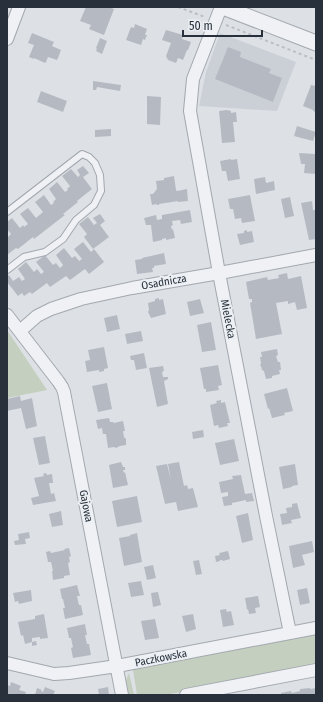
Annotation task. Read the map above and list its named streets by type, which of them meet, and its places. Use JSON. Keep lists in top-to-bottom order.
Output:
{
  "streets": {
    "street": [
      "Osadnicza",
      "Mielecka",
      "Gajowa",
      "Paczkowska"
    ]
  },
  "crossings": [
    ["Osadnicza", "Mielecka"],
    ["Osadnicza", "Gajowa"],
    ["Mielecka", "Paczkowska"],
    ["Gajowa", "Paczkowska"]
  ],
  "scale_bar": "50 m"
}
